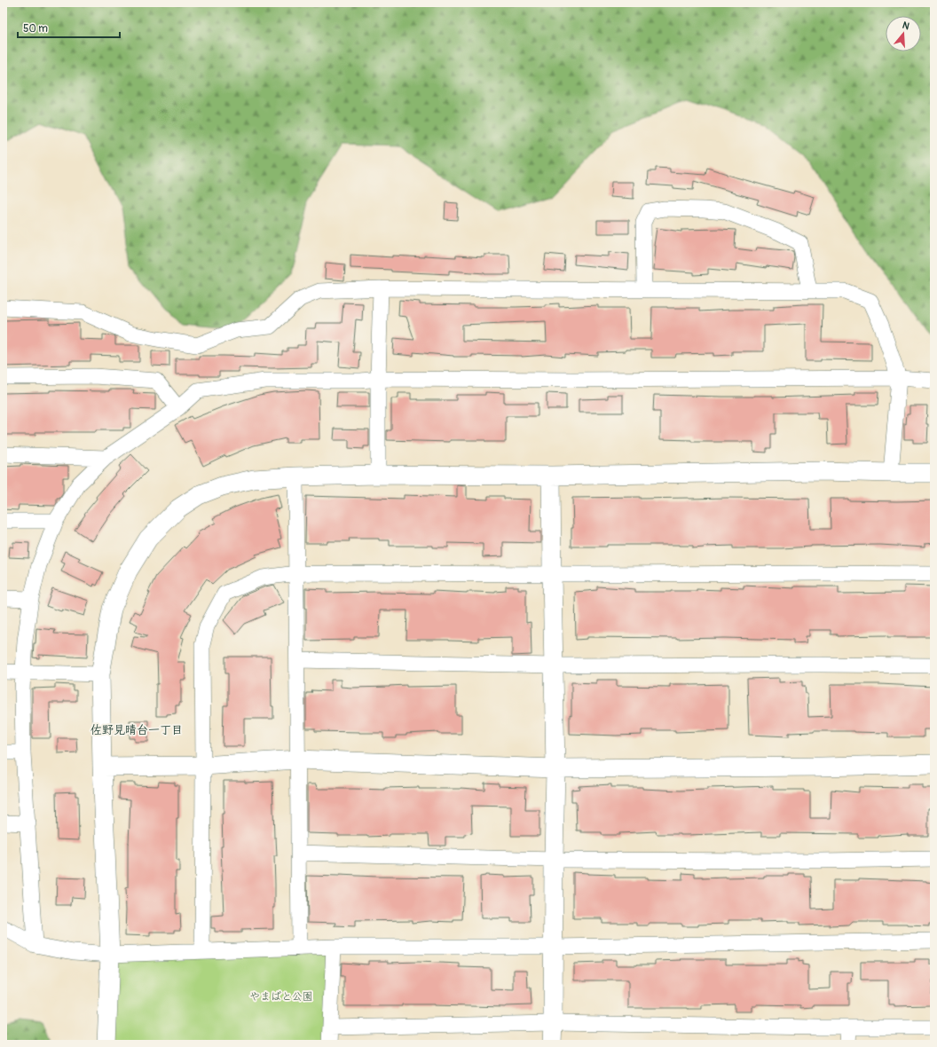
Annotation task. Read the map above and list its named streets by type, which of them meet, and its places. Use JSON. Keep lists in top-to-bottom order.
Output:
{
  "districts": ["佐野見晴台一丁目"],
  "parks": ["やまばと公園"],
  "scale_bar": "50 m",
  "north": "top"
}
